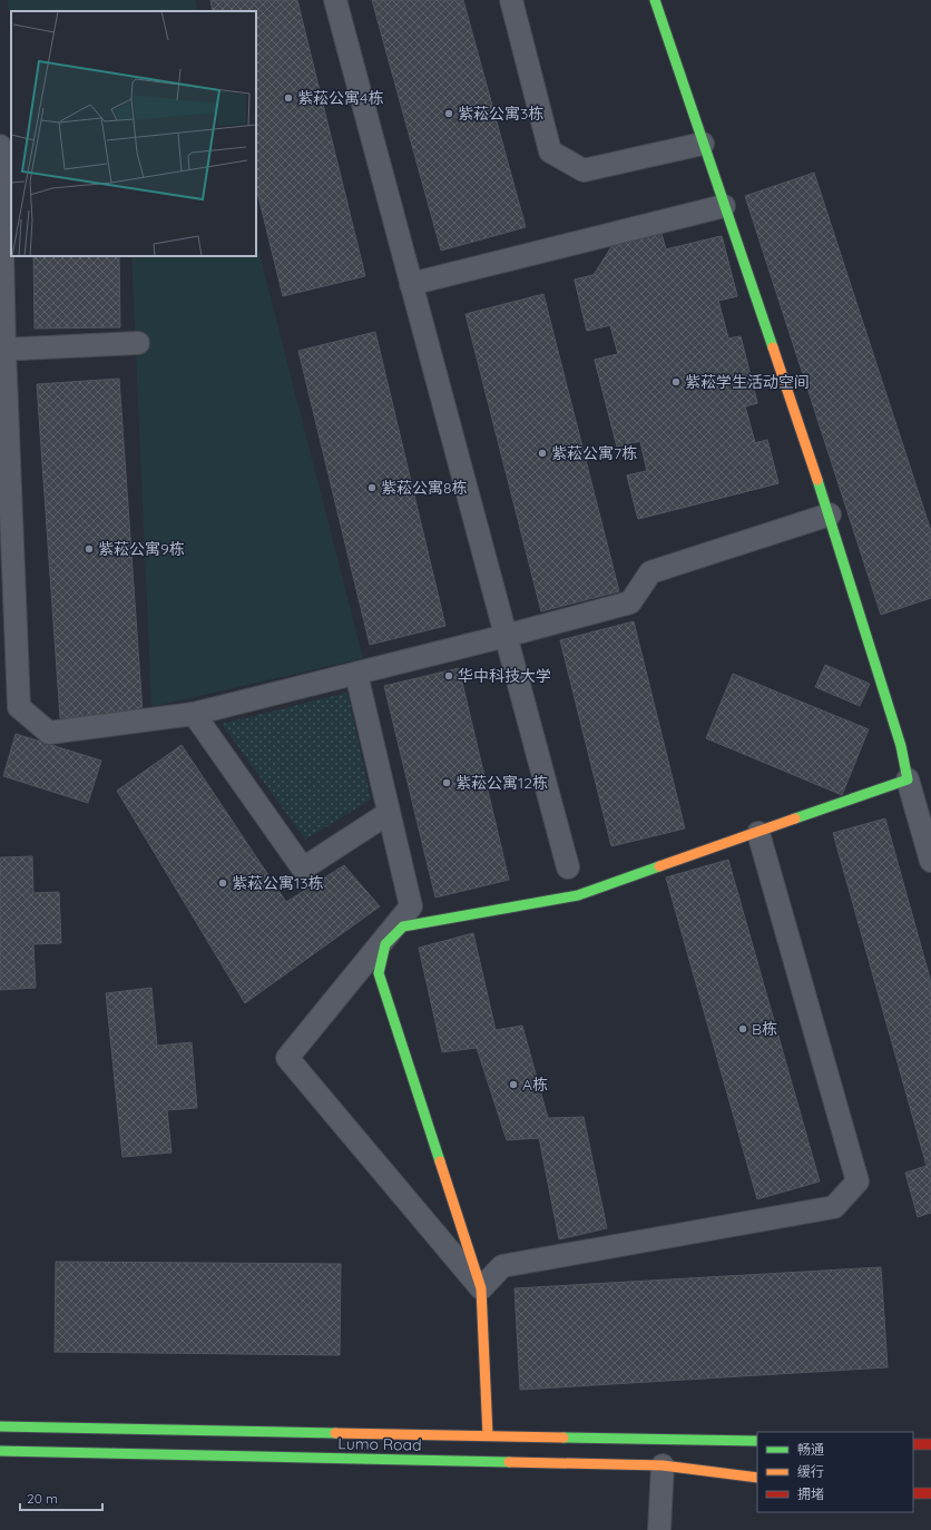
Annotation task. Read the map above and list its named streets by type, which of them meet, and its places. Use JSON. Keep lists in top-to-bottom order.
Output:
{
  "streets": {
    "street": ["Lumo Road"]
  },
  "places": [
    "紫菘公寓4栋",
    "紫菘公寓3栋",
    "紫菘学生活动空间",
    "紫菘公寓7栋",
    "紫菘公寓8栋",
    "紫菘公寓9栋",
    "华中科技大学",
    "紫菘公寓12栋",
    "紫菘公寓13栋",
    "B栋",
    "A栋"
  ],
  "legend": ["畅通", "缓行", "拥堵"],
  "scale_bar": "20 m"
}
